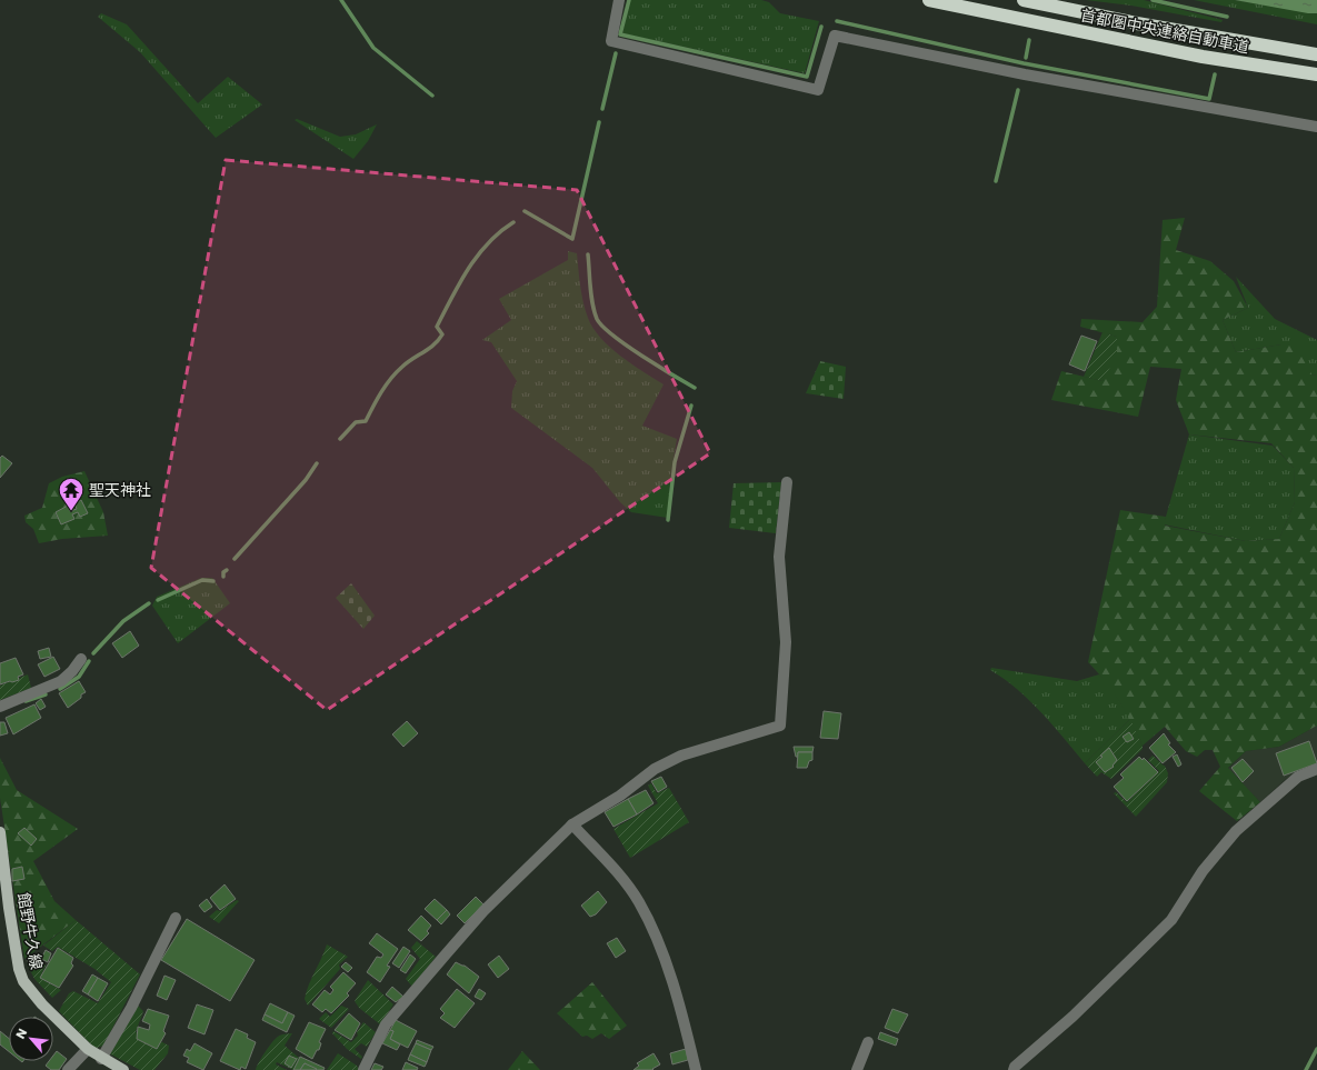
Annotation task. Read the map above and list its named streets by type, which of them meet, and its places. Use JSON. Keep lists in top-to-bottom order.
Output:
{
  "streets": {
    "highway": ["首都圏中央連絡自動車道"],
    "main road": ["館野牛久線"]
  },
  "places": {
    "temple": ["聖天神社"]
  },
  "north": "top left"
}
